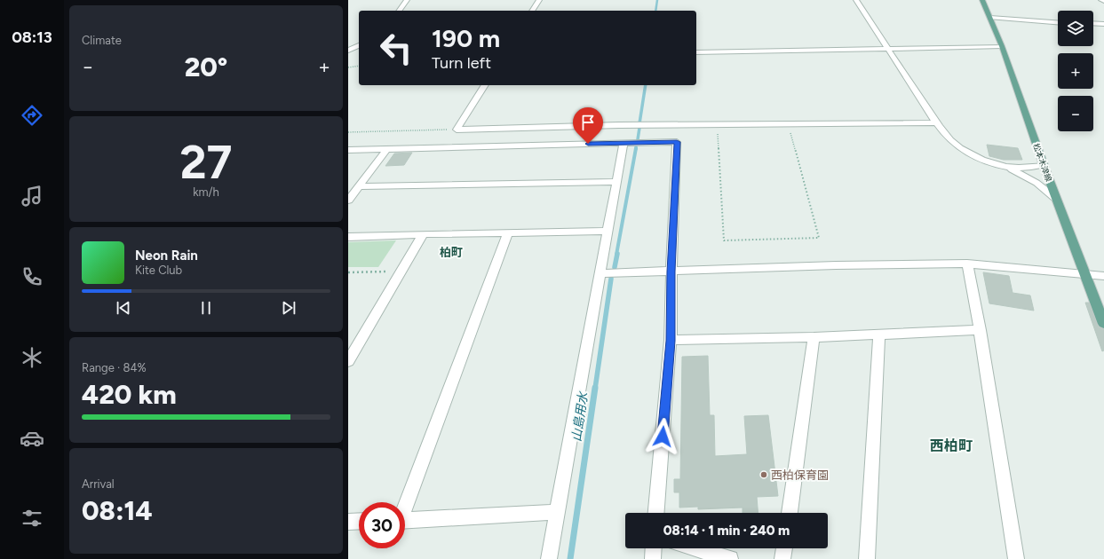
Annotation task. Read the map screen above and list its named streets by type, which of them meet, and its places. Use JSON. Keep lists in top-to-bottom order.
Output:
{
  "streets": {
    "main road": ["松本木津線"]
  },
  "districts": ["柏町", "西柏町"],
  "water": ["山島用水"],
  "places": ["西柏保育園"],
  "page": {
    "tabs": "08:13",
    "tile": [
      "Climate",
      ["27", "km/h"],
      ["Range · 84%", "420 km"],
      ["Arrival", "08:14"]
    ],
    "map_buttons": ["+", "−"],
    "turn": ["190 m", "Turn left"],
    "heat": ["−", "20°", "+"],
    "song": ["Neon Rain", "Kite Club"],
    "limit": "30",
    "trip": "08:14 · 1 min · 240 m"
  }
}
